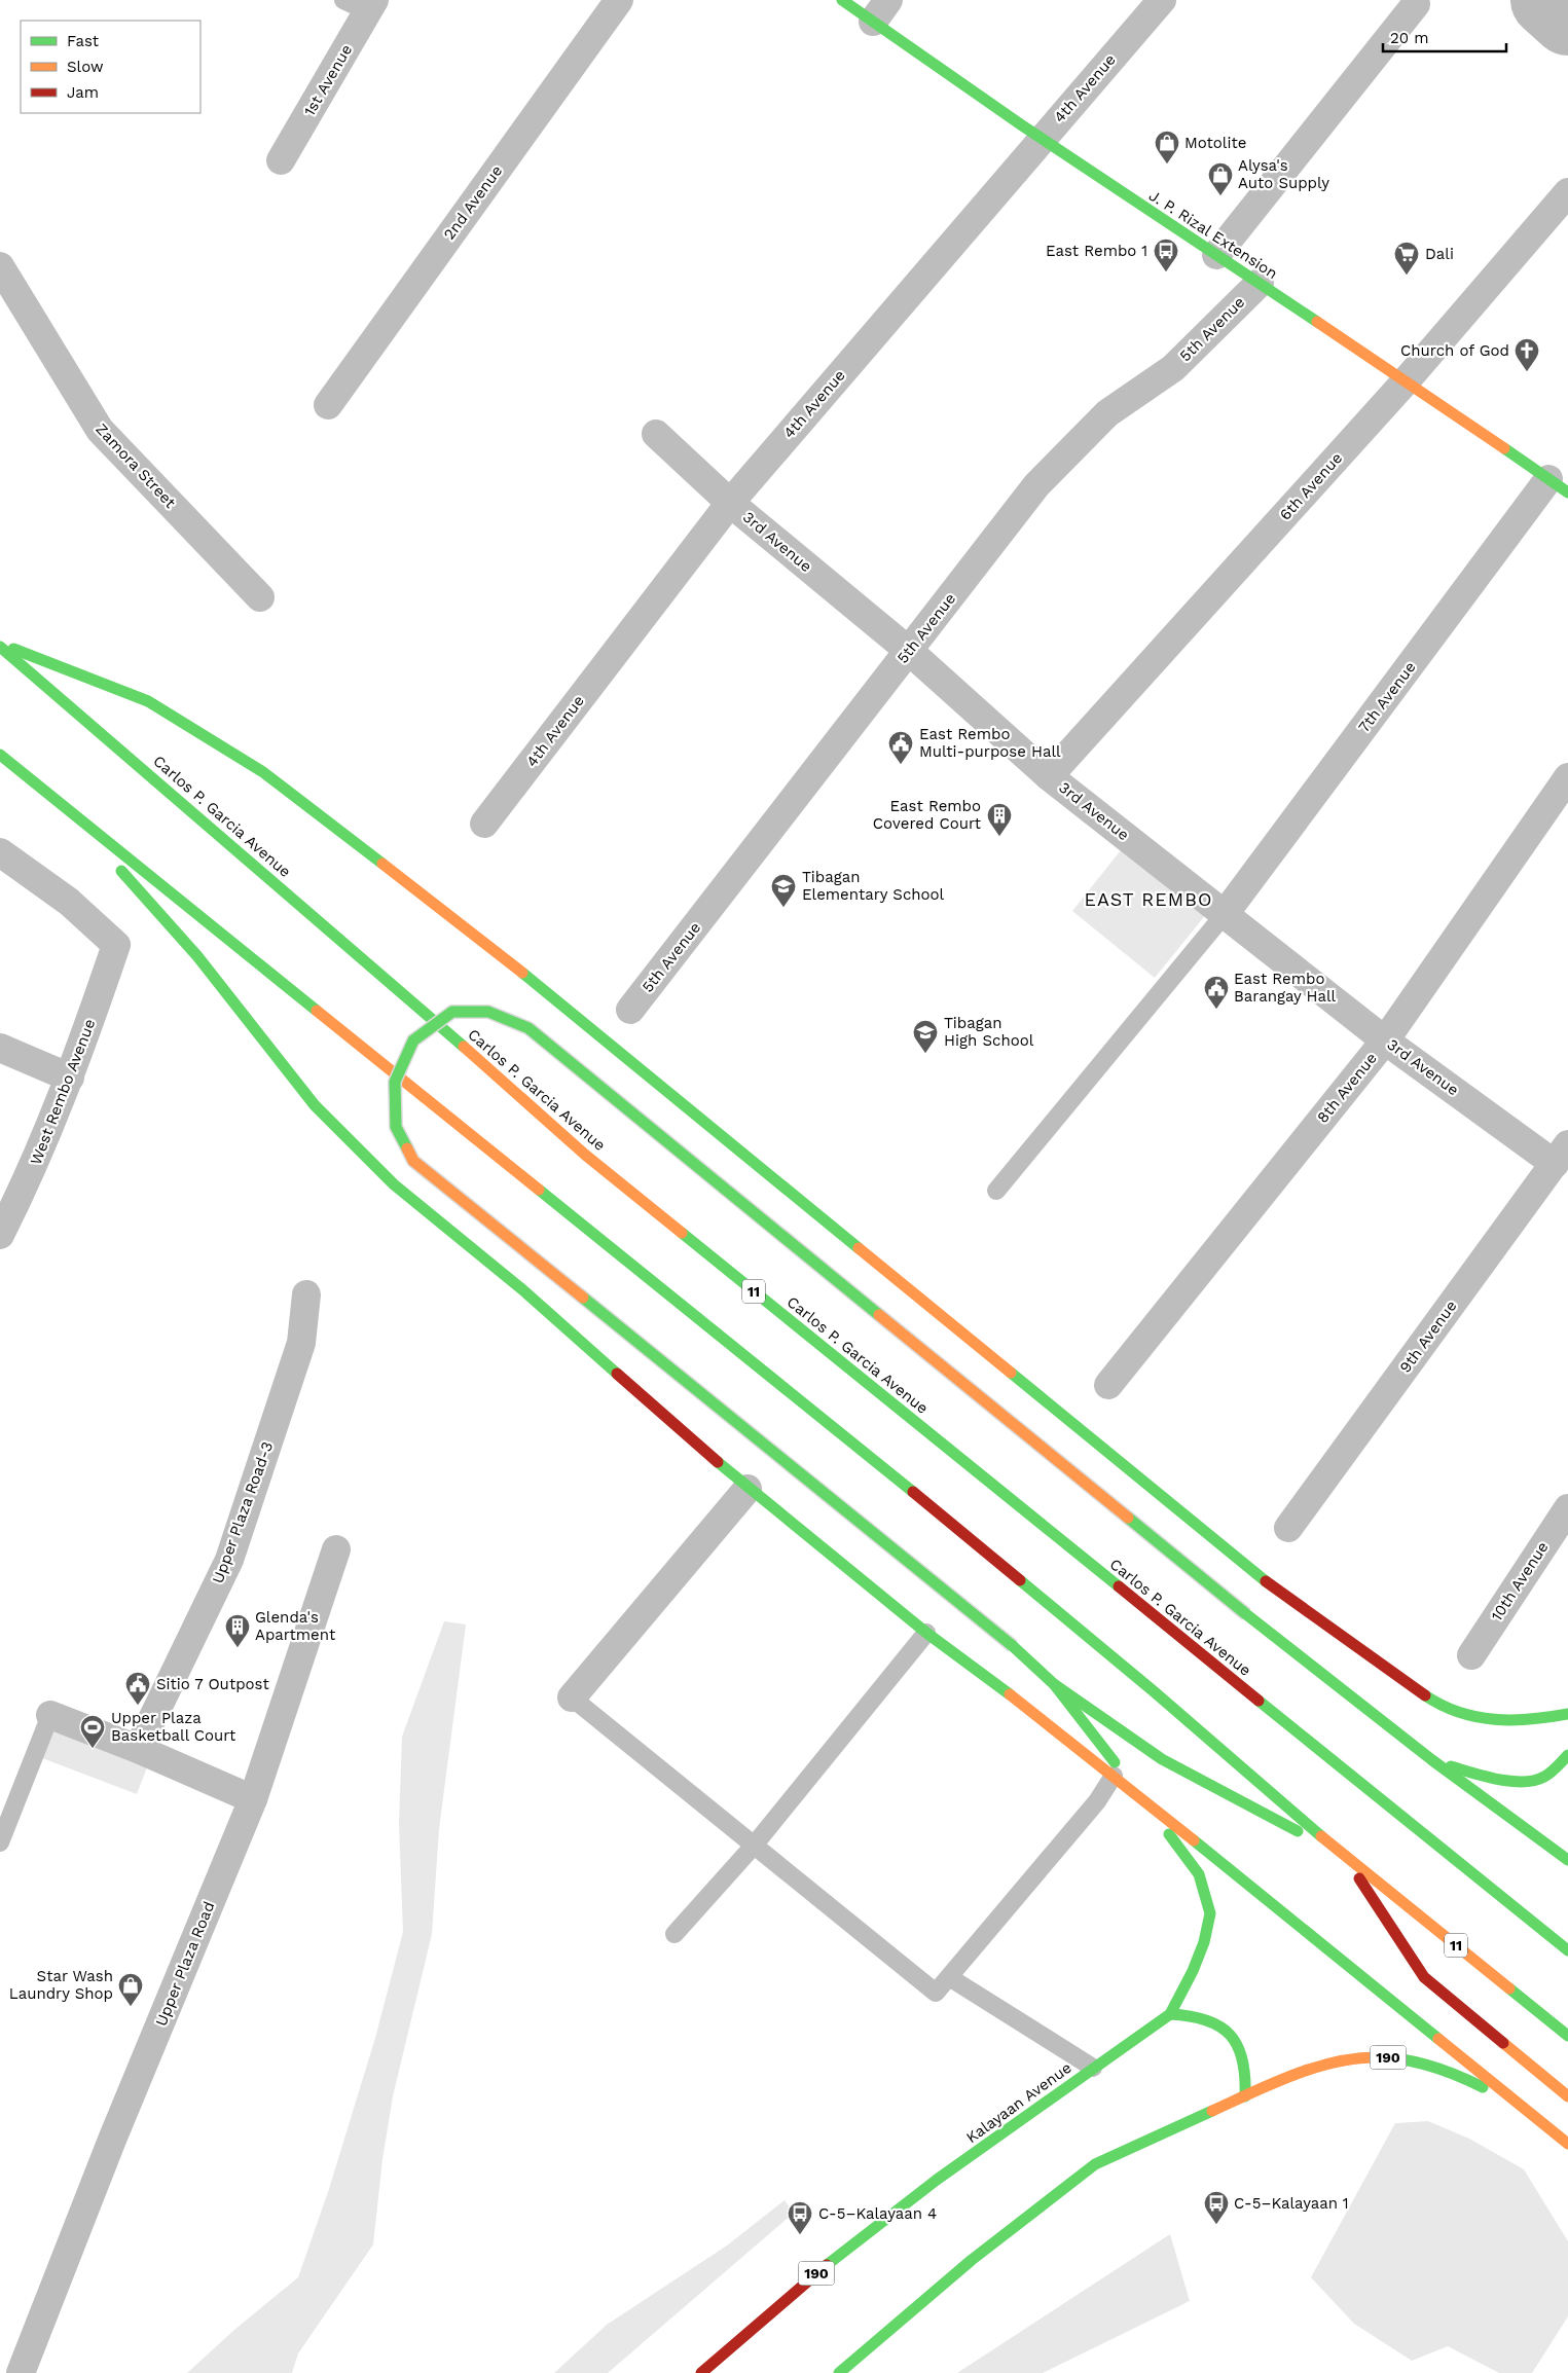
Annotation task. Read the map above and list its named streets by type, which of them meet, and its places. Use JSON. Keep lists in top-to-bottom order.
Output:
{
  "streets": {
    "main road": [
      "J. P. Rizal Extension",
      "Carlos P. Garcia Avenue",
      "11",
      "190",
      "Kalayaan Avenue"
    ],
    "street": [
      "1st Avenue",
      "4th Avenue",
      "2nd Avenue",
      "5th Avenue",
      "Zamora Street",
      "6th Avenue",
      "3rd Avenue",
      "7th Avenue",
      "8th Avenue",
      "West Rembo Avenue",
      "9th Avenue",
      "Upper Plaza Road-3",
      "10th Avenue",
      "Upper Plaza Road"
    ]
  },
  "crossings": [
    ["4th Avenue", "J. P. Rizal Extension"],
    ["4th Avenue", "3rd Avenue"],
    ["J. P. Rizal Extension", "5th Avenue"],
    ["J. P. Rizal Extension", "6th Avenue"],
    ["J. P. Rizal Extension", "7th Avenue"],
    ["5th Avenue", "3rd Avenue"],
    ["6th Avenue", "3rd Avenue"],
    ["3rd Avenue", "7th Avenue"],
    ["3rd Avenue", "8th Avenue"],
    ["3rd Avenue", "9th Avenue"]
  ],
  "districts": ["EAST REMBO"],
  "places": {
    "shop": ["Motolite", "Alysa's Auto Supply", "Star Wash Laundry Shop"],
    "bus stop": ["East Rembo 1", "C-5–Kalayaan 1", "C-5–Kalayaan 4"],
    "supermarket": ["Dali"],
    "church": ["Church of God"],
    "public building": ["East Rembo Multi-purpose Hall", "East Rembo Barangay Hall", "Sitio 7 Outpost"],
    "building": ["East Rembo Covered Court", "Glenda's Apartment"],
    "school or university": ["Tibagan Elementary School", "Tibagan High School"],
    "sports": ["Upper Plaza Basketball Court"]
  },
  "legend": ["Fast", "Slow", "Jam"],
  "scale_bar": "20 m"
}
